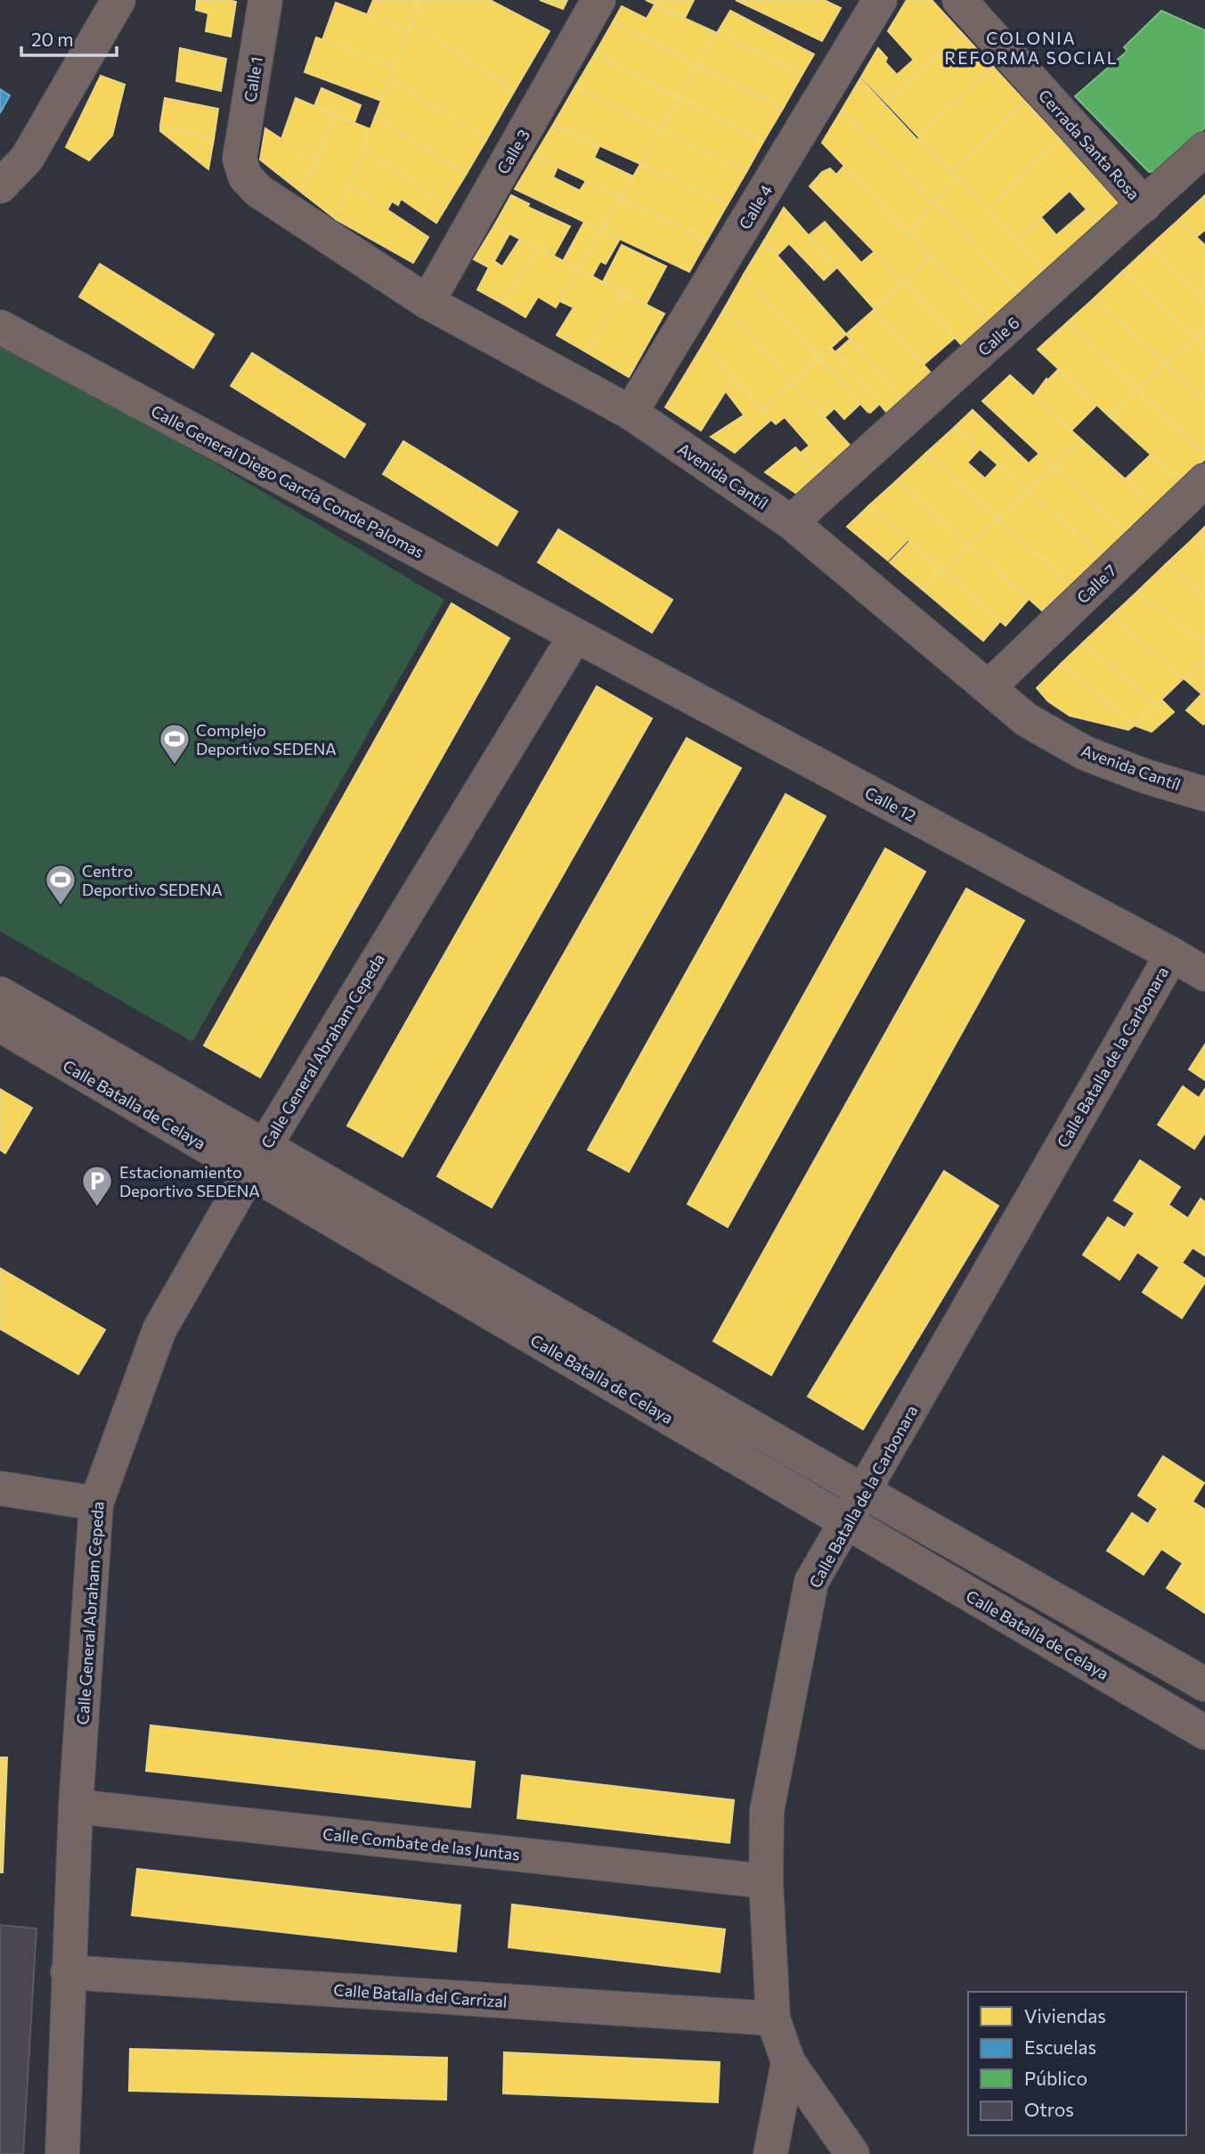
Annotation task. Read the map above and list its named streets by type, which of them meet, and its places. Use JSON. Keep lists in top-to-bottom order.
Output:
{
  "streets": {
    "street": [
      "Calle 1",
      "Cerrada Santa Rosa",
      "Calle 3",
      "Calle 4",
      "Calle 6",
      "Avenida Cantíl",
      "Calle General Diego García Conde Palomas",
      "Calle 7",
      "Calle 12",
      "Calle General Abraham Cepeda",
      "Calle Batalla de la Carbonara",
      "Calle Batalla de Celaya",
      "Calle Combate de las Juntas",
      "Calle Batalla del Carrizal"
    ]
  },
  "crossings": [
    ["Calle 1", "Avenida Cantíl"],
    ["Cerrada Santa Rosa", "Calle 6"],
    ["Calle 3", "Avenida Cantíl"],
    ["Calle 4", "Avenida Cantíl"],
    ["Calle 6", "Avenida Cantíl"],
    ["Avenida Cantíl", "Calle 7"],
    ["Calle General Diego García Conde Palomas", "Calle 12"],
    ["Calle General Diego García Conde Palomas", "Calle General Abraham Cepeda"],
    ["Calle 12", "Calle General Abraham Cepeda"],
    ["Calle 12", "Calle Batalla de la Carbonara"],
    ["Calle General Abraham Cepeda", "Calle Batalla de Celaya"],
    ["Calle General Abraham Cepeda", "Calle Combate de las Juntas"],
    ["Calle General Abraham Cepeda", "Calle Batalla del Carrizal"],
    ["Calle Batalla de la Carbonara", "Calle Batalla de Celaya"],
    ["Calle Batalla de la Carbonara", "Calle Combate de las Juntas"],
    ["Calle Batalla de la Carbonara", "Calle Batalla del Carrizal"]
  ],
  "districts": ["COLONIA REFORMA SOCIAL"],
  "places": {
    "sports": ["Complejo Deportivo SEDENA", "Centro Deportivo SEDENA"],
    "parking": ["Estacionamiento Deportivo SEDENA"]
  },
  "legend": [
    "Viviendas",
    "Escuelas",
    "Público",
    "Otros"
  ],
  "scale_bar": "20 m"
}
